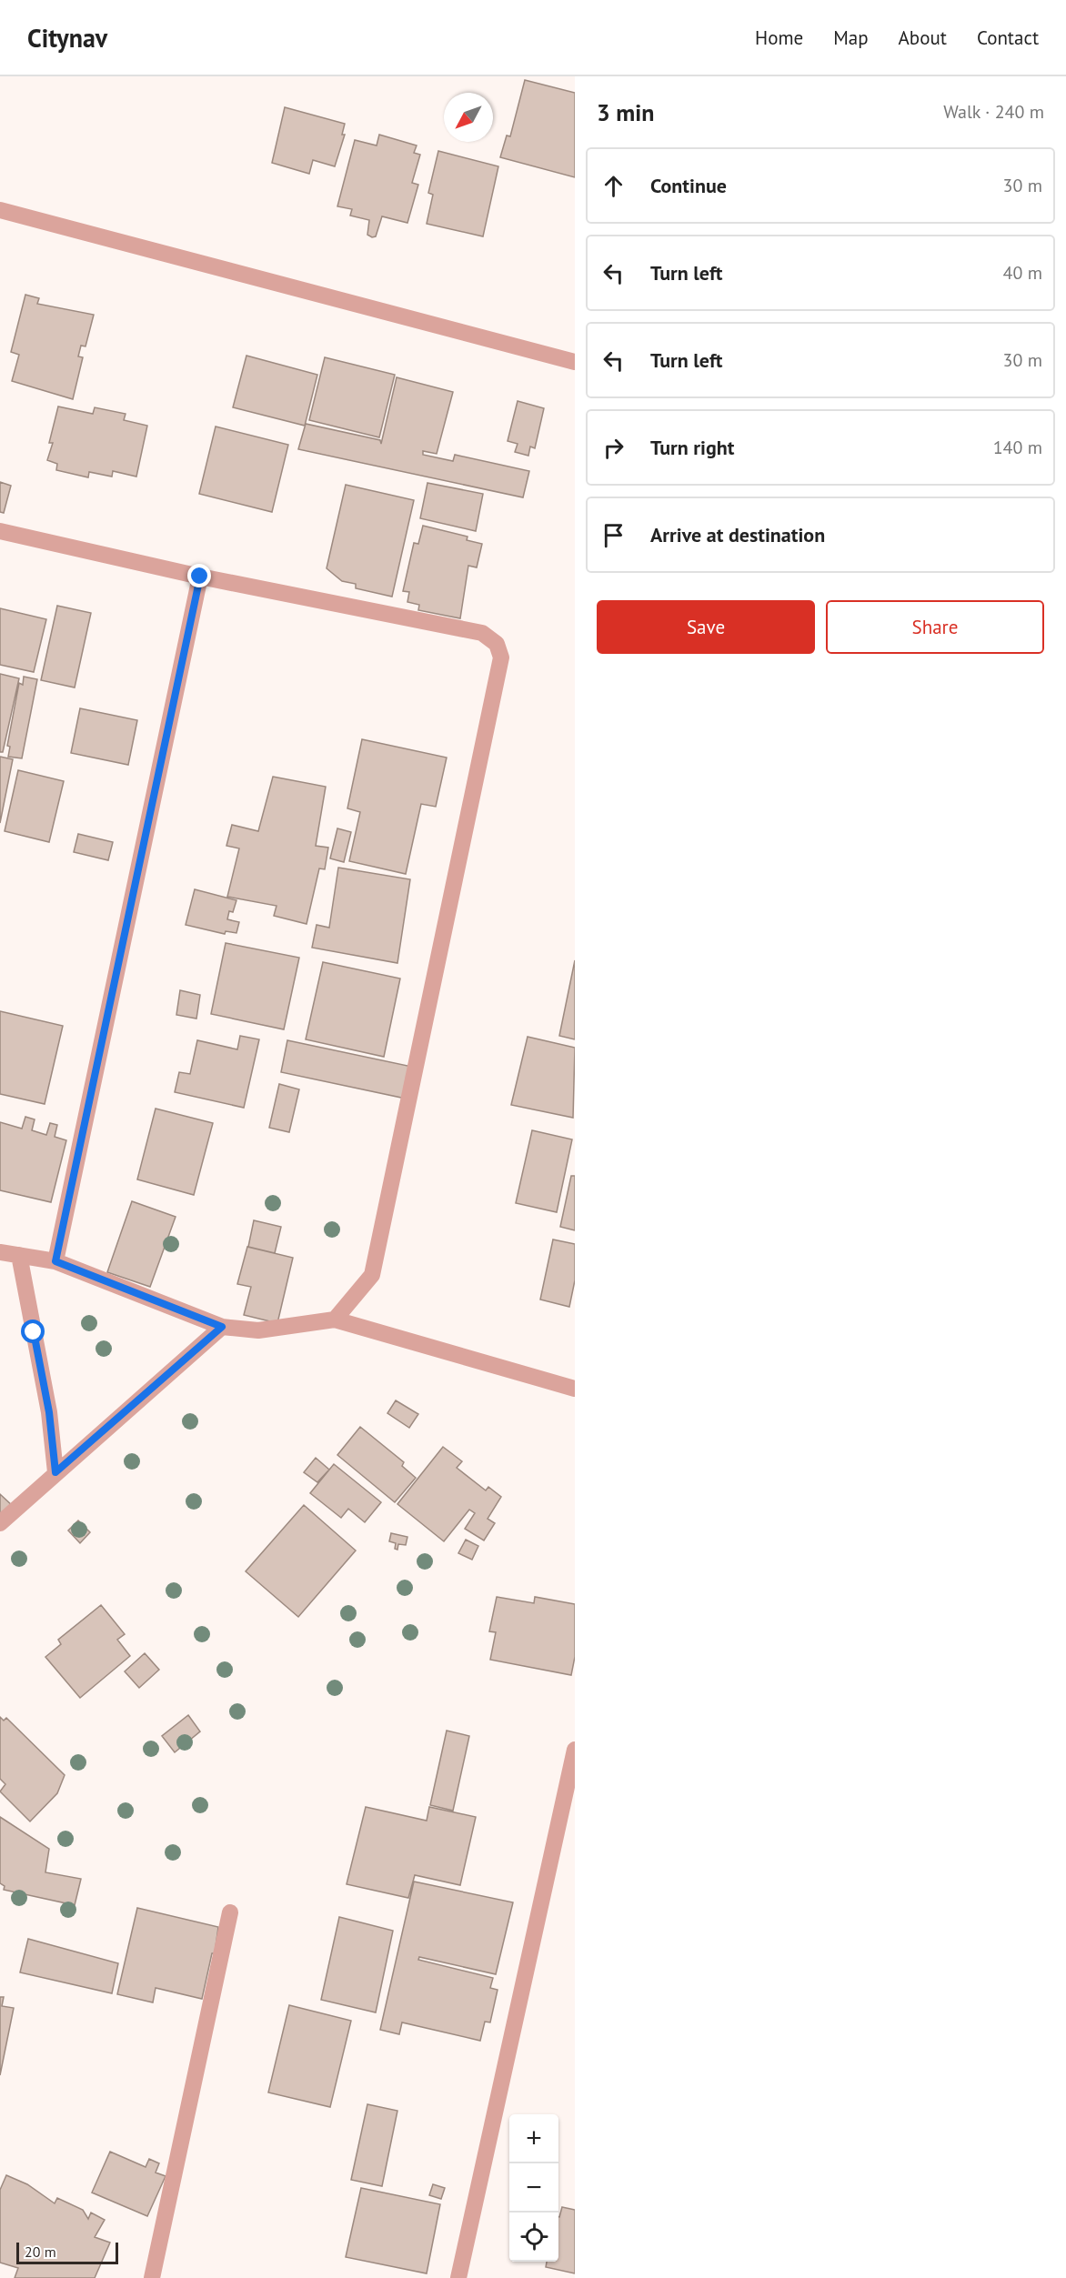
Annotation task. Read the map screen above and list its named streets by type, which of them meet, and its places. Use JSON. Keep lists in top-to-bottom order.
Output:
{
  "scale_bar": "20 m",
  "north": "bottom left",
  "page": {
    "header": "Citynav",
    "nav": [
      "Home",
      "Map",
      "About",
      "Contact"
    ],
    "heading": ["3 min", "Walk · 240 m"],
    "list": [
      ["Continue", "30 m"],
      ["Turn left", "40 m"],
      ["Turn left", "30 m"],
      ["Turn right", "140 m"],
      "Arrive at destination"
    ],
    "buttons": ["Save", "Share"],
    "map_buttons": ["+", "−"],
    "scale": "20 m"
  }
}
